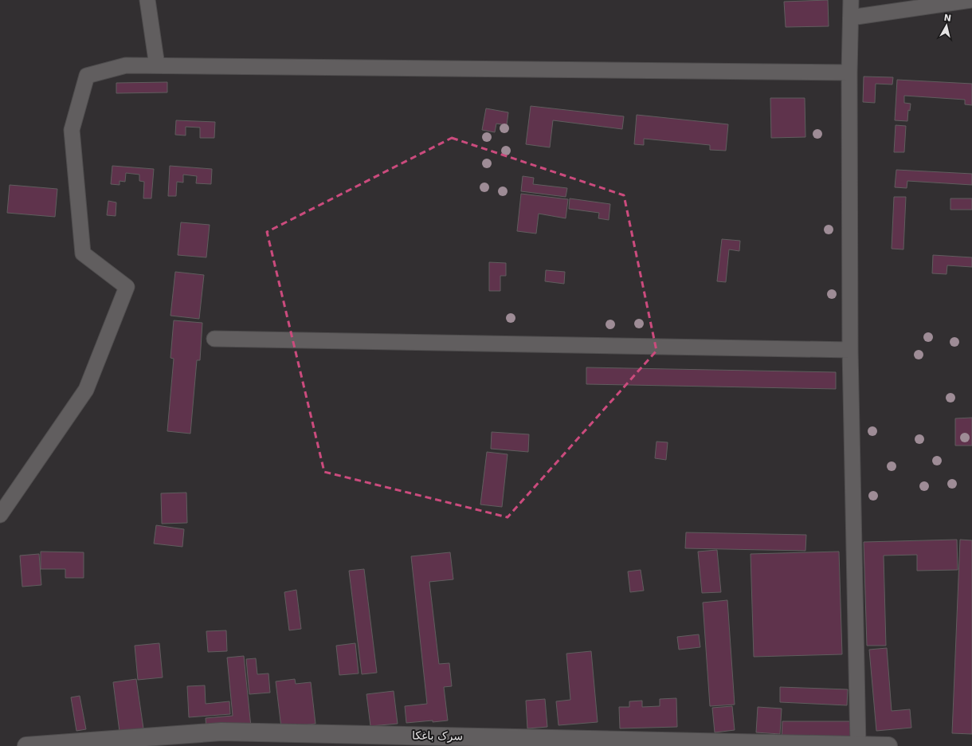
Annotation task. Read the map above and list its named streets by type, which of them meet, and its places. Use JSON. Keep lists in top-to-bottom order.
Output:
{
  "streets": {
    "street": ["سرک باغکا"]
  },
  "north": "top"
}
